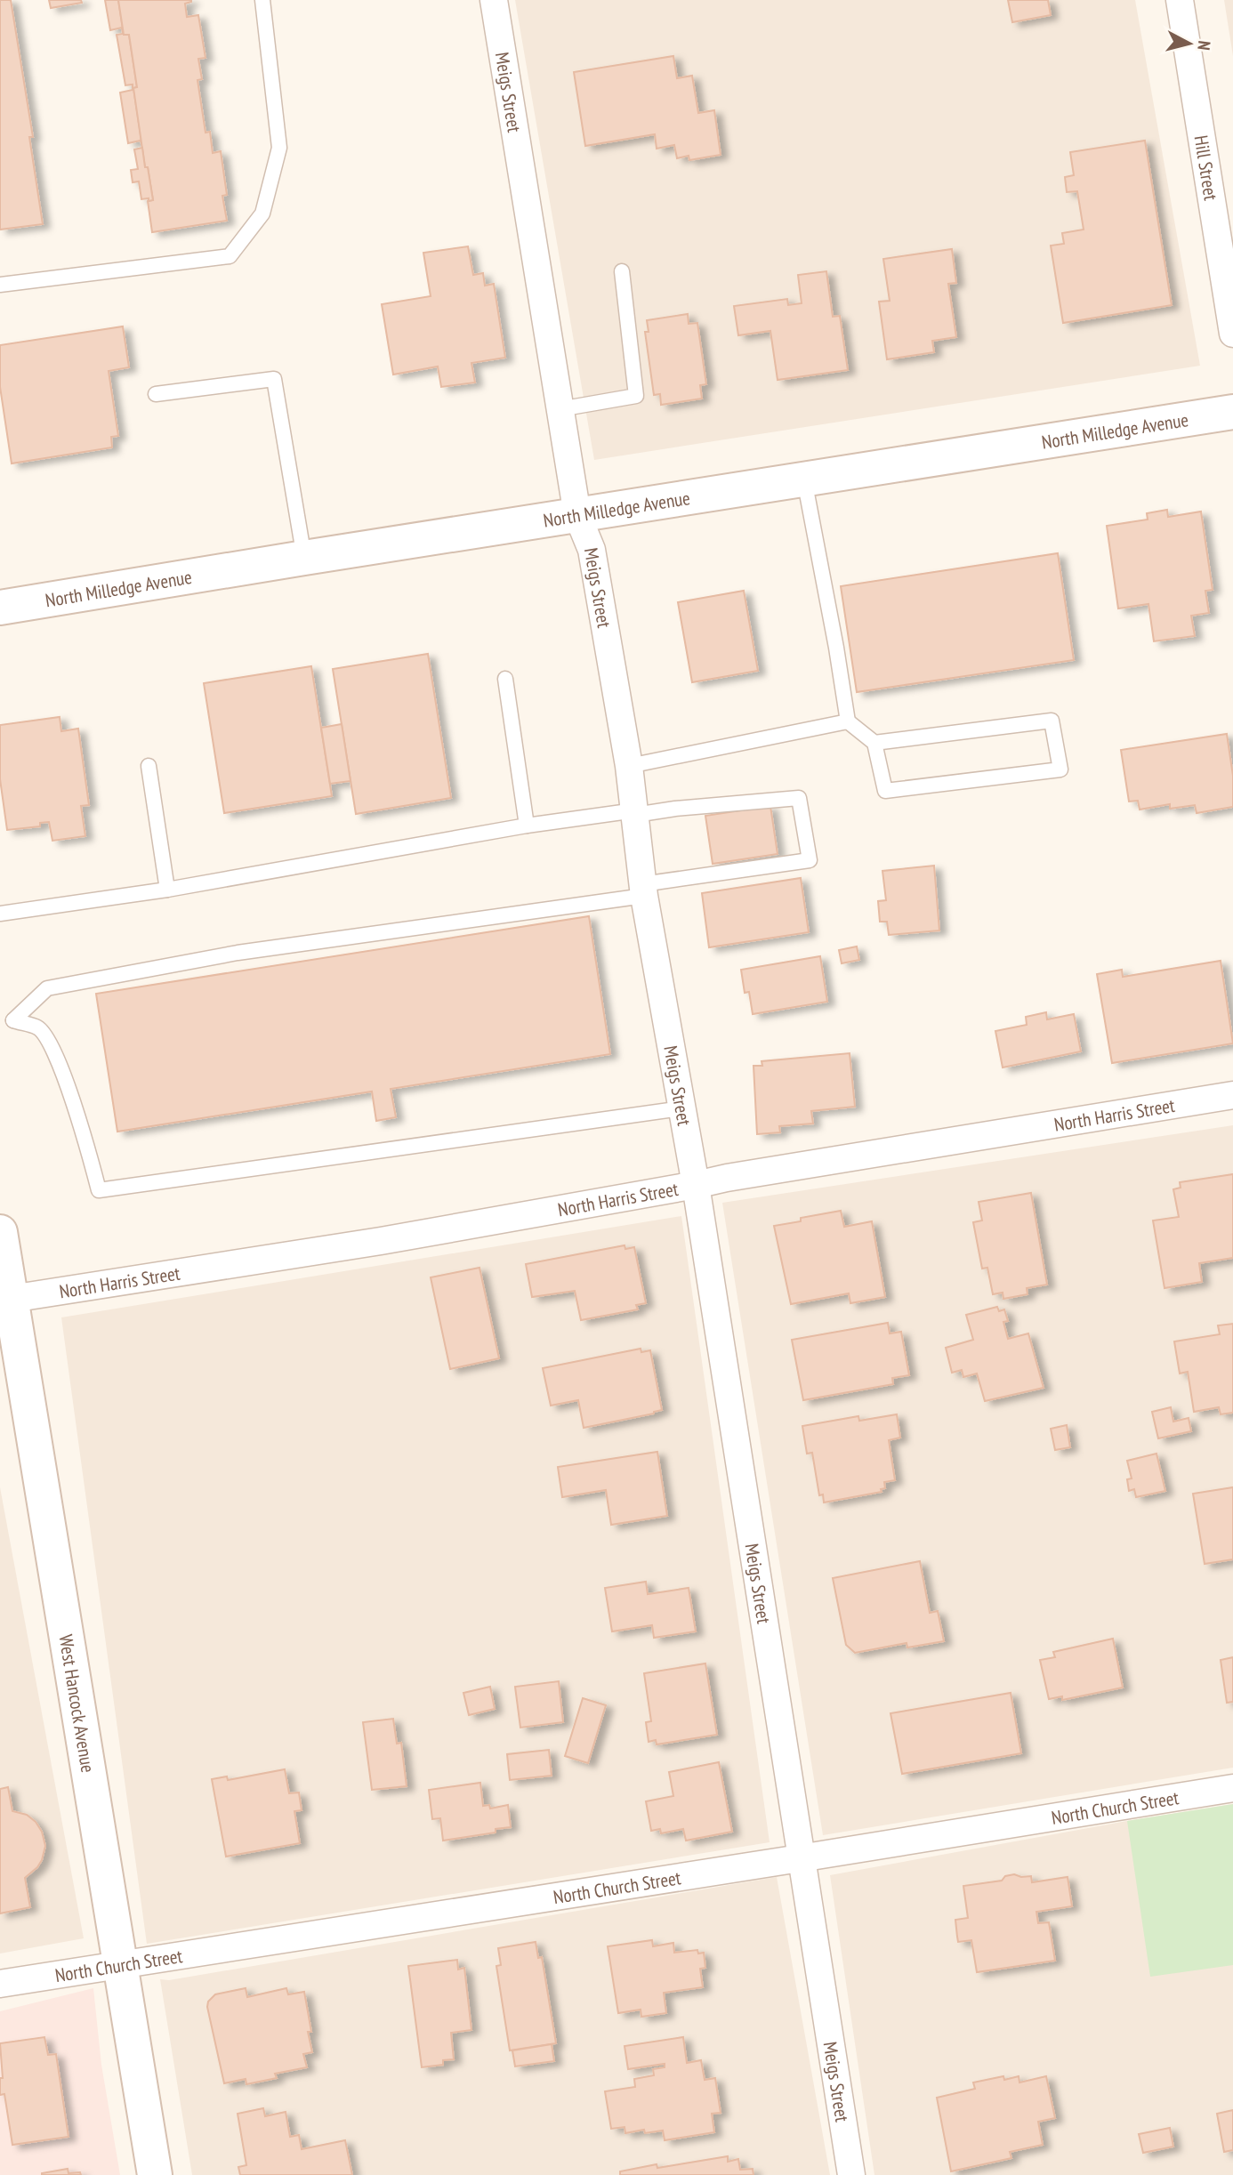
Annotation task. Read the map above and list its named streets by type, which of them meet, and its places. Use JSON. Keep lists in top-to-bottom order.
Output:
{
  "streets": {
    "main road": ["North Milledge Avenue", "West Hancock Avenue"],
    "street": [
      "Meigs Street",
      "Hill Street",
      "North Harris Street",
      "North Church Street"
    ]
  },
  "crossings": [
    ["Meigs Street", "North Milledge Avenue"],
    ["Meigs Street", "North Harris Street"],
    ["Meigs Street", "North Church Street"],
    ["North Harris Street", "West Hancock Avenue"],
    ["West Hancock Avenue", "North Church Street"]
  ],
  "north": "right"
}
